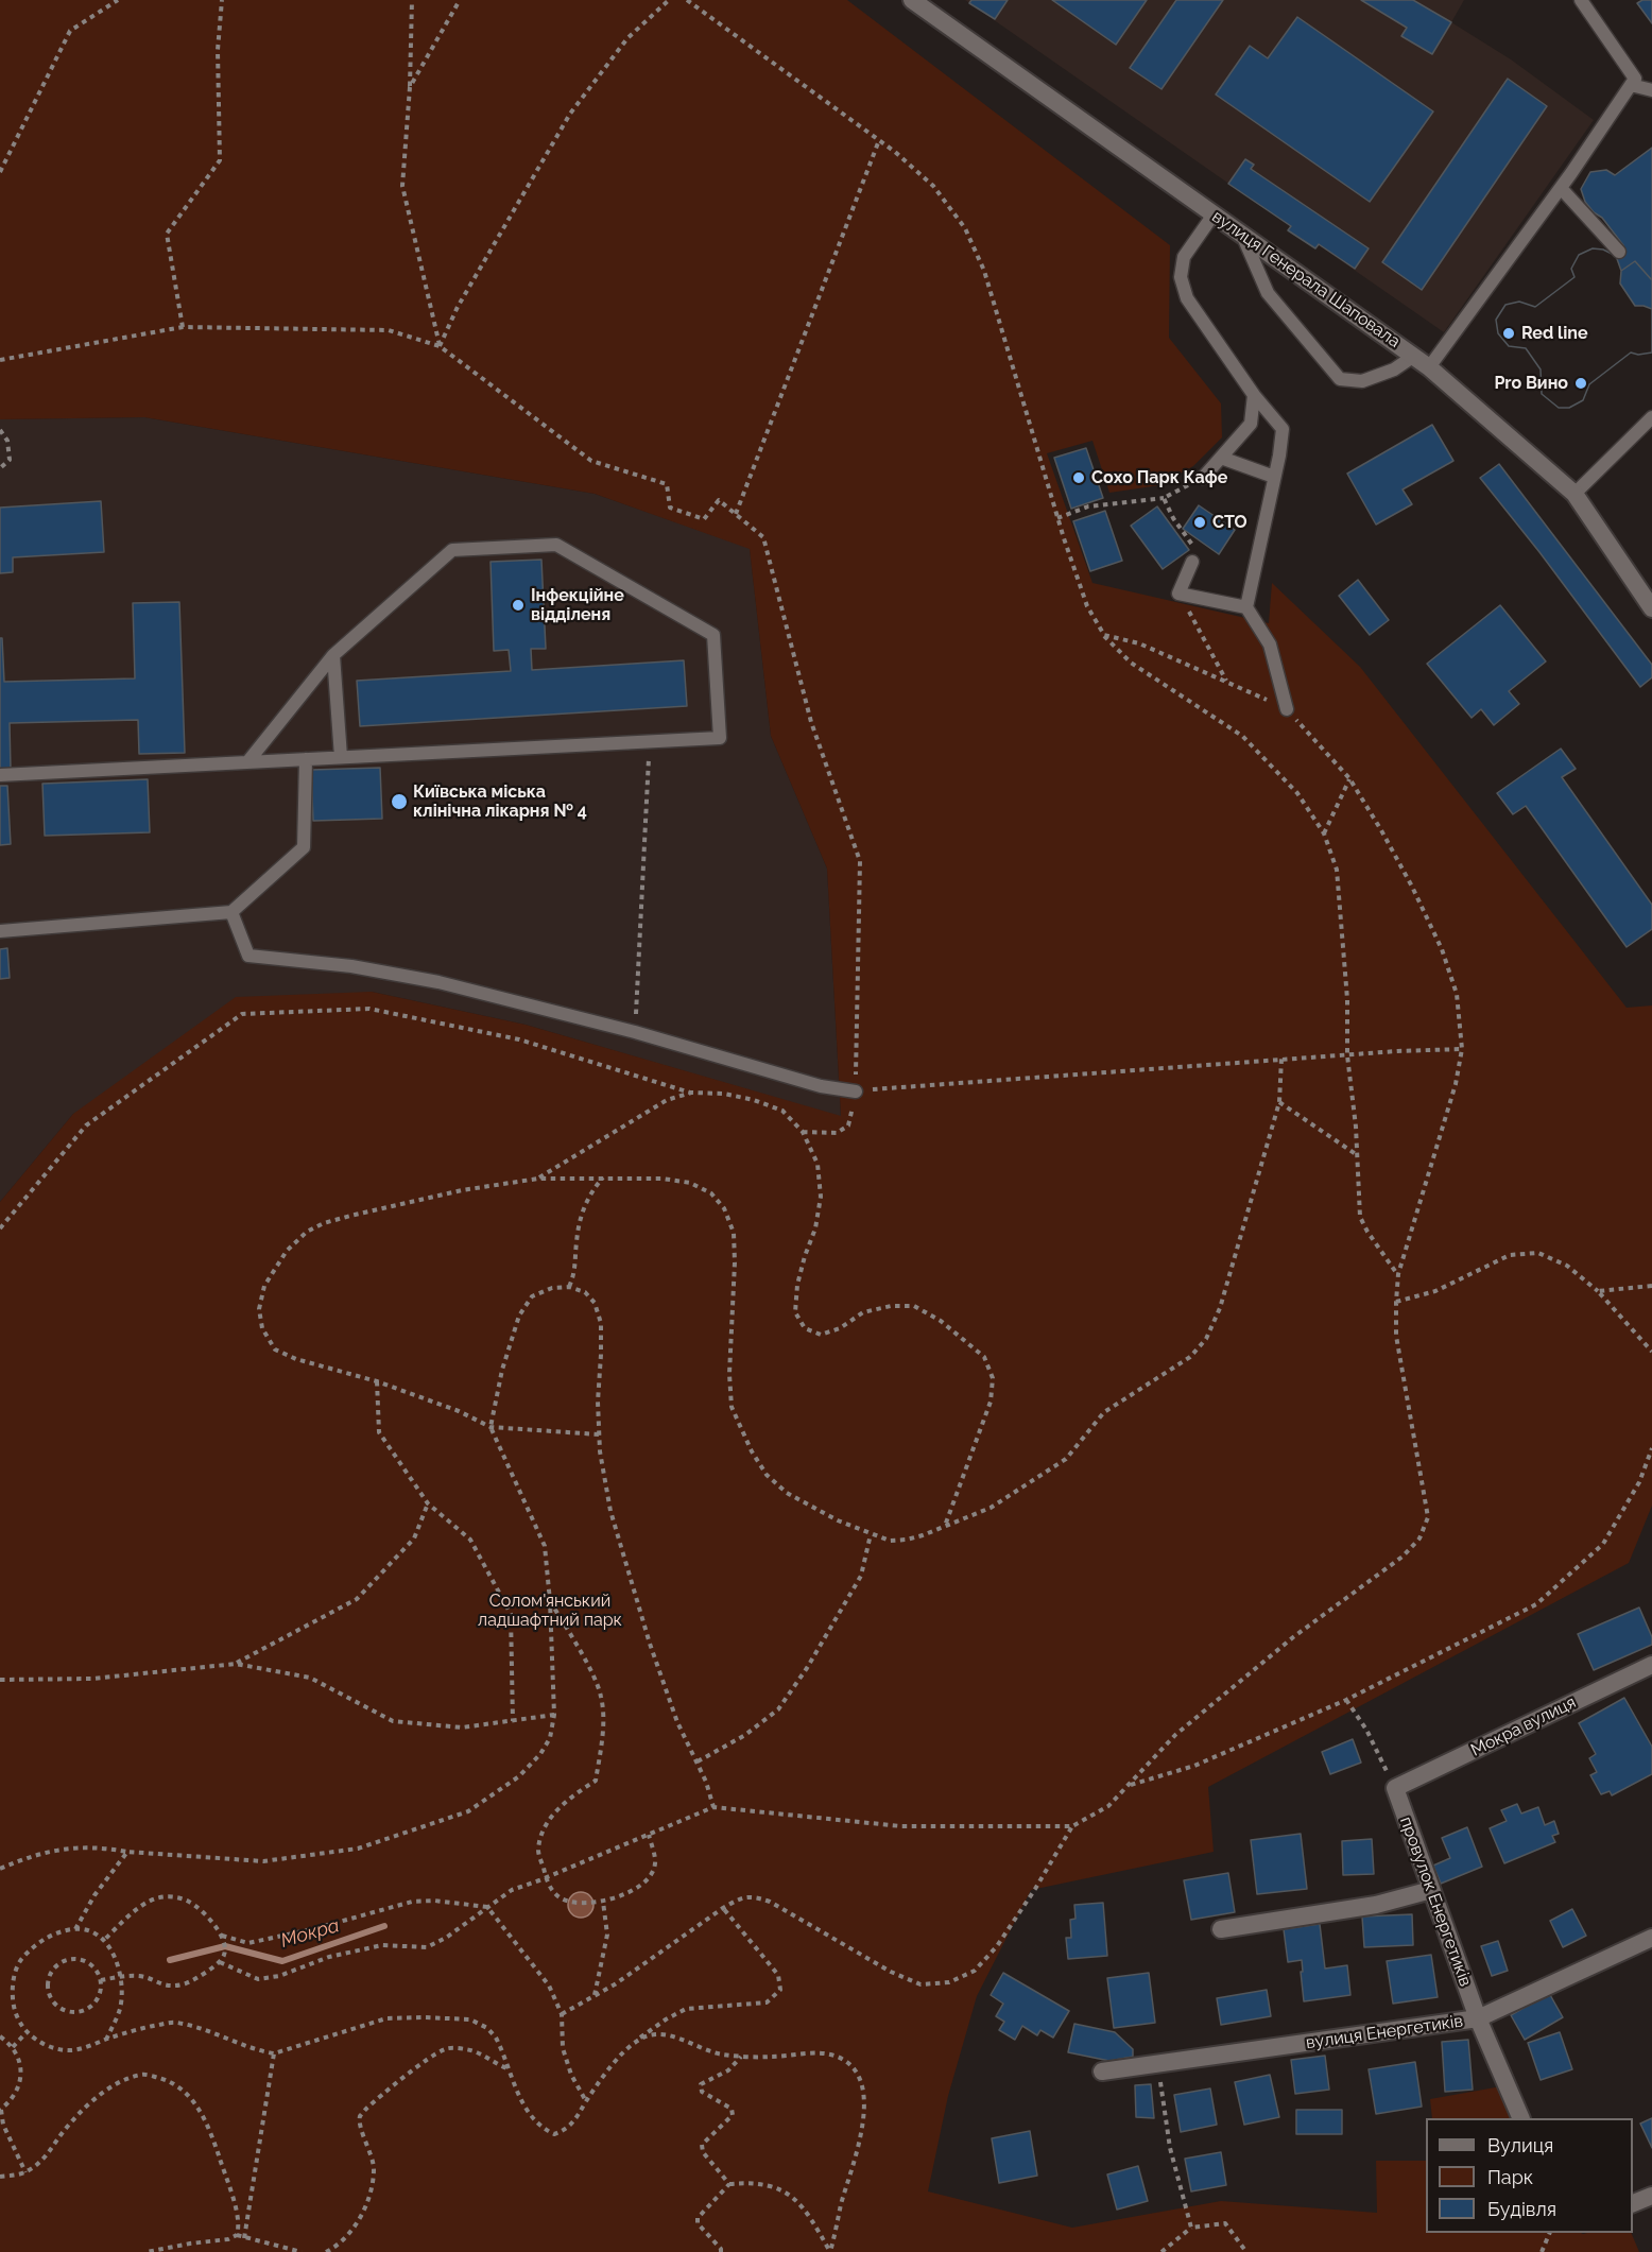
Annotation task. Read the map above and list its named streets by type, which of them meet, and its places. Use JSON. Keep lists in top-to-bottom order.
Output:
{
  "streets": {
    "street": [
      "вулиця Генерала Шаповала",
      "Мокра вулиця",
      "провулок Енергетиків",
      "вулиця Енергетиків"
    ]
  },
  "crossings": [
    ["Мокра вулиця", "провулок Енергетиків"],
    ["провулок Енергетиків", "вулиця Енергетиків"]
  ],
  "water": ["Мокра"],
  "parks": ["Солом'янський ладшафтний парк"],
  "places": [
    "Red line",
    "Pro Вино",
    "Сохо Парк Кафе",
    "СТО",
    "Інфекційне відділеня",
    "Київська міська клінічна лікарня № 4"
  ],
  "legend": ["Вулиця", "Парк", "Будівля"]
}
